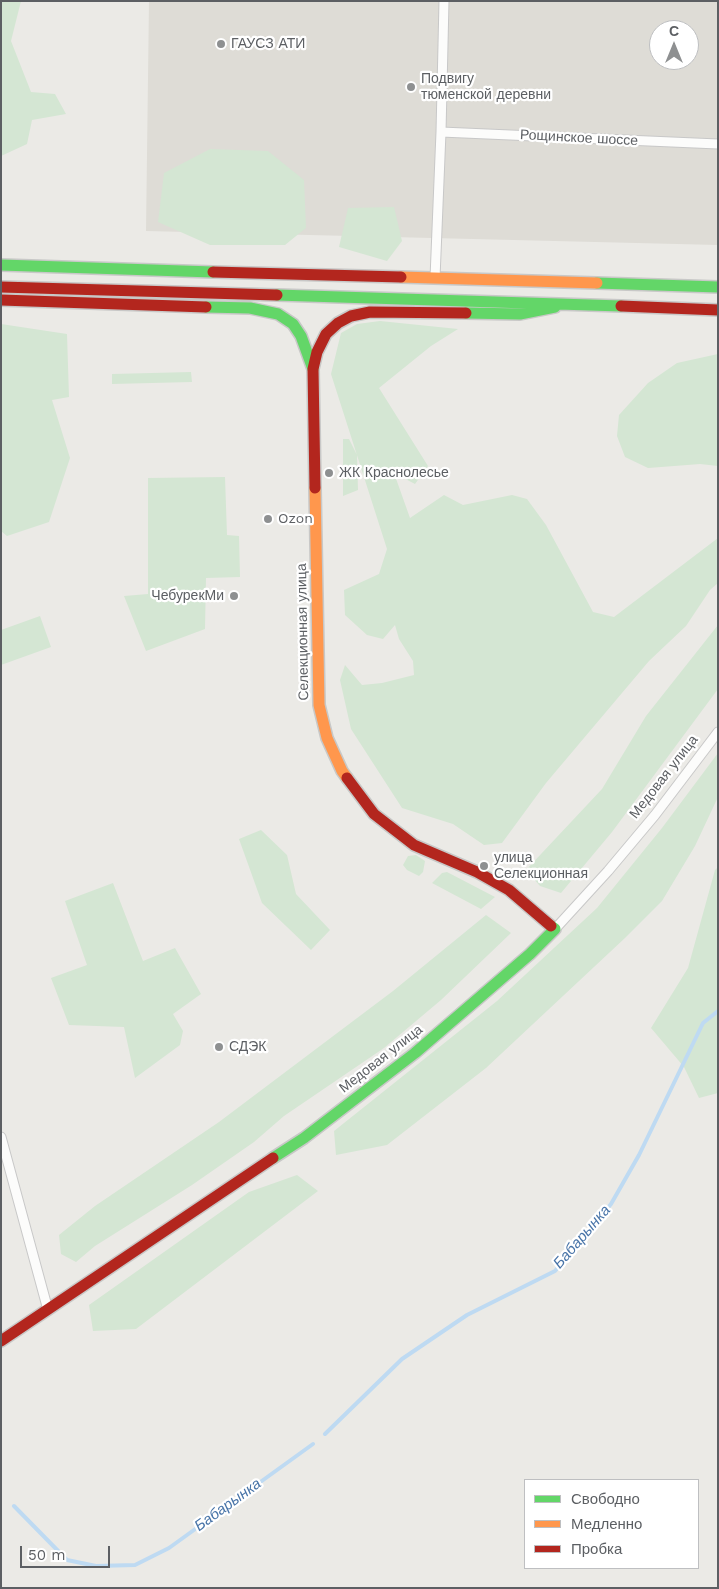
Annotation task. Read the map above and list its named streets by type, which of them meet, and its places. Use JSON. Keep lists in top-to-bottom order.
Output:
{
  "streets": {
    "street": ["Рощинское шоссе", "Селекционная улица", "Медовая улица"]
  },
  "crossings": [
    ["Селекционная улица", "Медовая улица"]
  ],
  "water": ["Бабарынка"],
  "places": [
    "ГАУСЗ АТИ",
    "Подвигу тюменской деревни",
    "ЖК Краснолесье",
    "Ozon",
    "ЧебурекМи",
    "улица Селекционная",
    "СДЭК"
  ],
  "legend": ["Свободно", "Медленно", "Пробка"],
  "scale_bar": "50 m",
  "north": "top"
}
